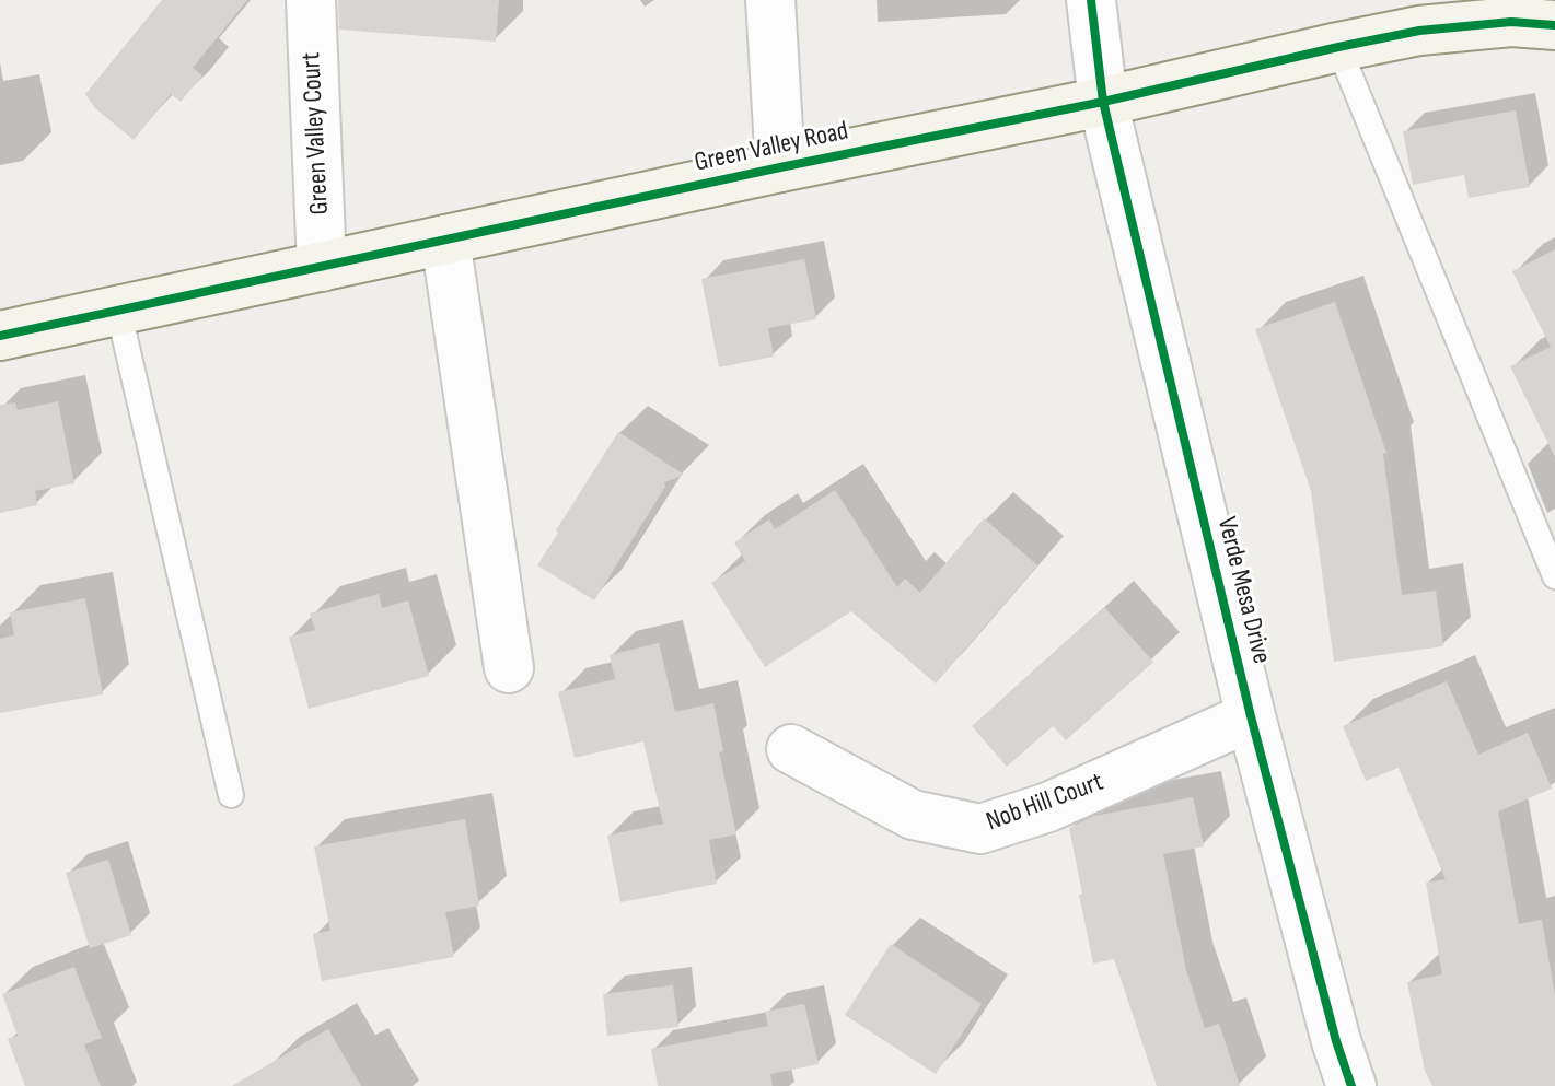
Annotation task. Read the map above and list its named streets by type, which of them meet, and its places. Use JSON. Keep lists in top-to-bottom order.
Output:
{
  "streets": {
    "street": [
      "Green Valley Court",
      "Green Valley Road",
      "Verde Mesa Drive",
      "Nob Hill Court"
    ]
  },
  "crossings": [
    ["Green Valley Court", "Green Valley Road"],
    ["Green Valley Road", "Verde Mesa Drive"],
    ["Verde Mesa Drive", "Nob Hill Court"]
  ]
}
